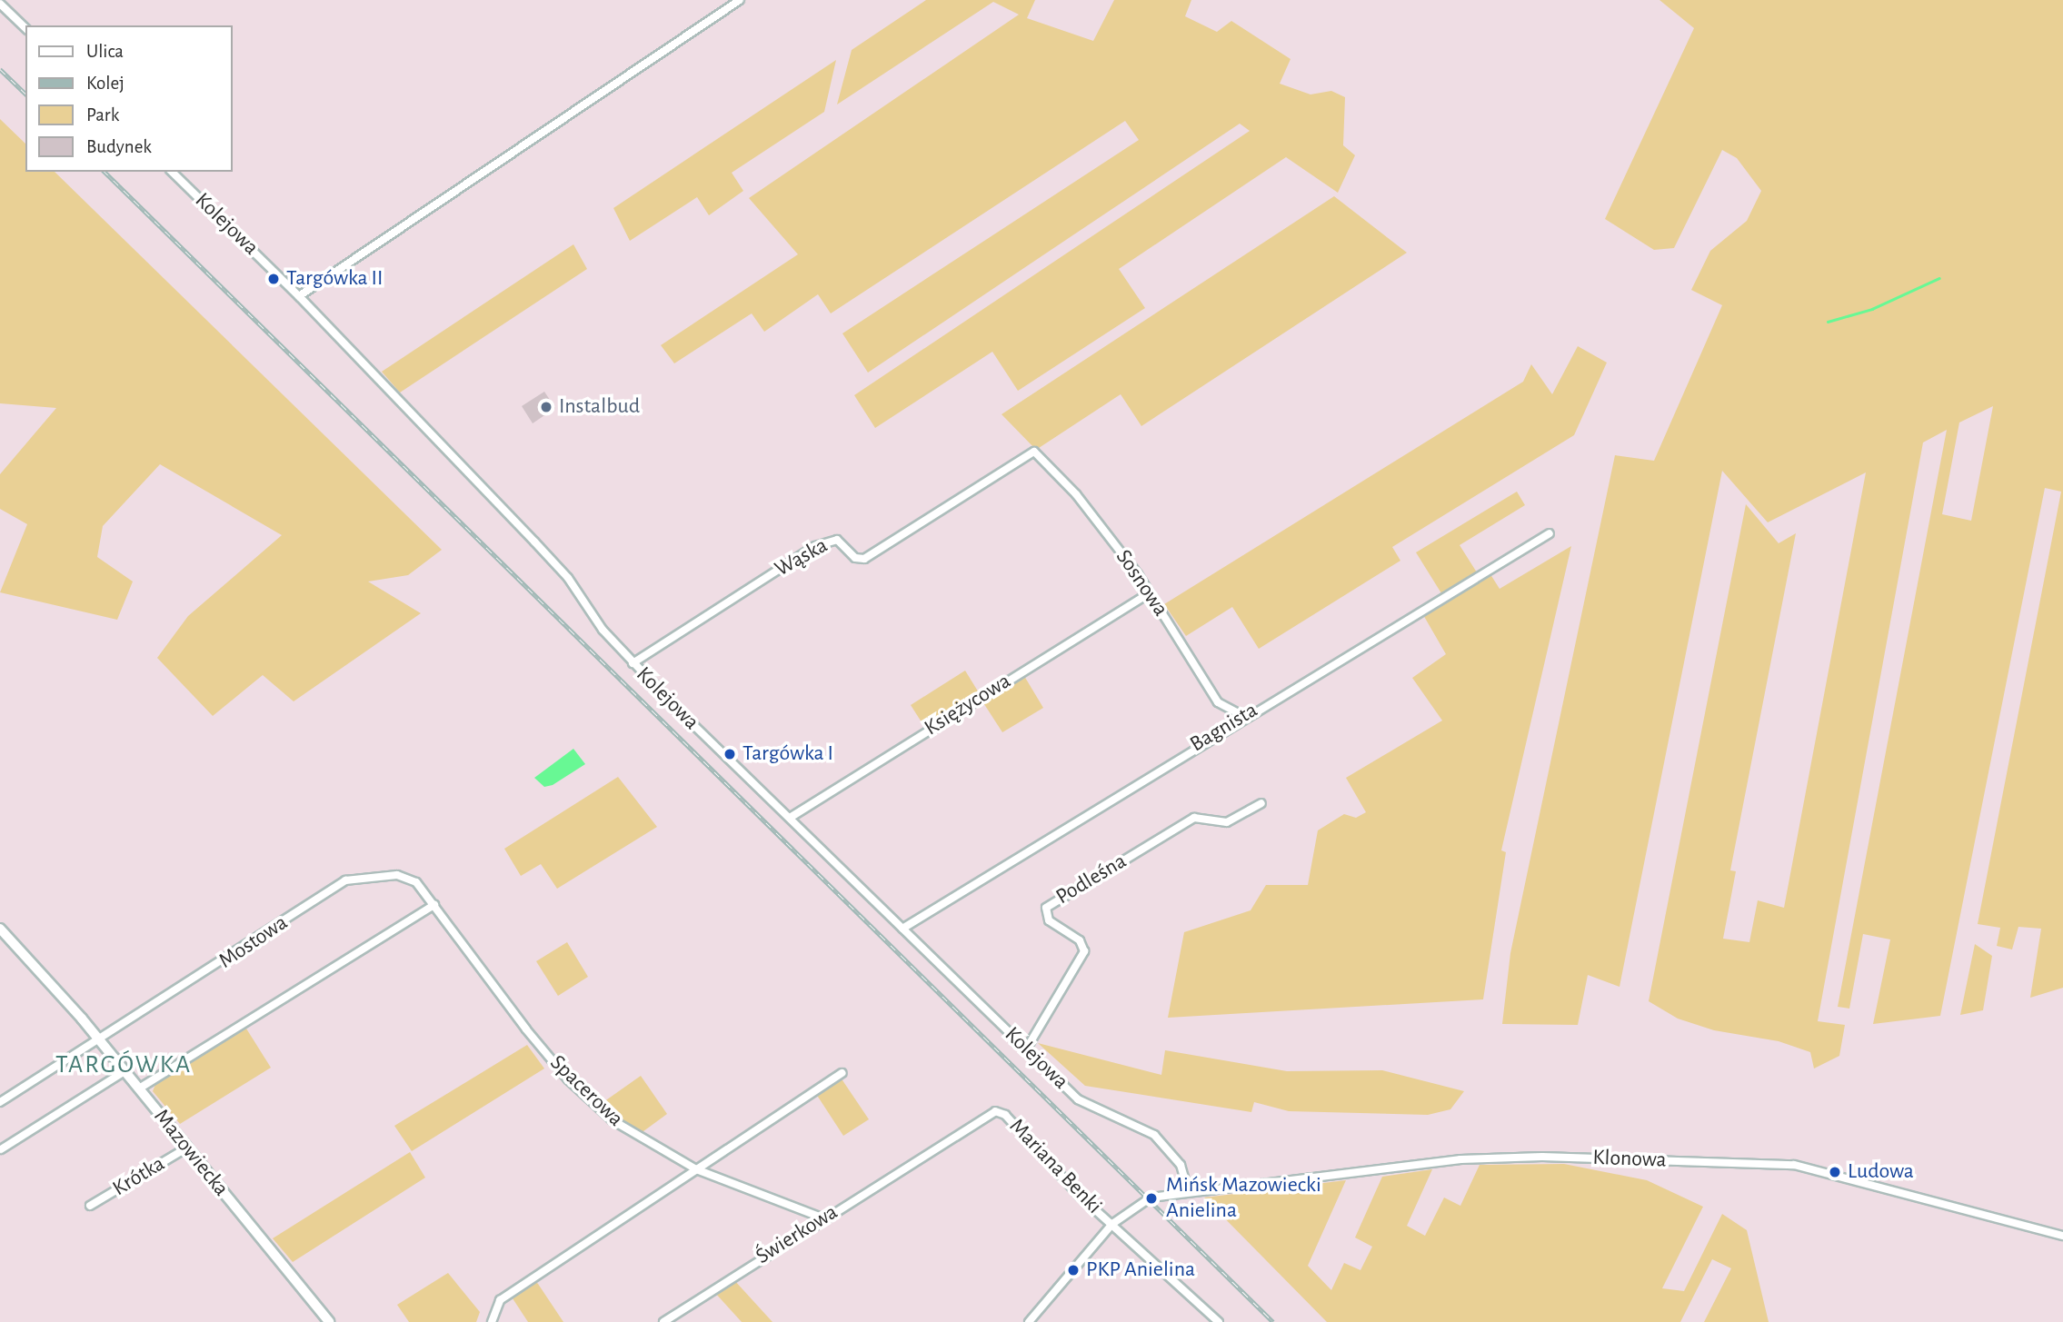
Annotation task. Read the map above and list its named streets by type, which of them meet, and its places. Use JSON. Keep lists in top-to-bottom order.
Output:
{
  "streets": {
    "street": [
      "Kolejowa",
      "Wąska",
      "Sosnowa",
      "Księżycowa",
      "Bagnista",
      "Podleśna",
      "Mostowa",
      "Spacerowa",
      "Mazowiecka",
      "Klonowa",
      "Mariana Benki",
      "Krótka",
      "Świerkowa"
    ]
  },
  "crossings": [
    ["Kolejowa", "Wąska"],
    ["Kolejowa", "Księżycowa"],
    ["Kolejowa", "Bagnista"],
    ["Kolejowa", "Podleśna"],
    ["Kolejowa", "Klonowa"],
    ["Wąska", "Sosnowa"],
    ["Sosnowa", "Księżycowa"],
    ["Sosnowa", "Bagnista"],
    ["Mostowa", "Spacerowa"],
    ["Mostowa", "Mazowiecka"],
    ["Spacerowa", "Świerkowa"],
    ["Mazowiecka", "Krótka"],
    ["Klonowa", "Mariana Benki"],
    ["Mariana Benki", "Świerkowa"]
  ],
  "districts": ["TARGÓWKA"],
  "places": [
    "Targówka II",
    "Instalbud",
    "Targówka I",
    "Ludowa",
    "Mińsk Mazowiecki Anielina",
    "PKP Anielina"
  ],
  "legend": [
    "Ulica",
    "Kolej",
    "Park",
    "Budynek"
  ]
}
